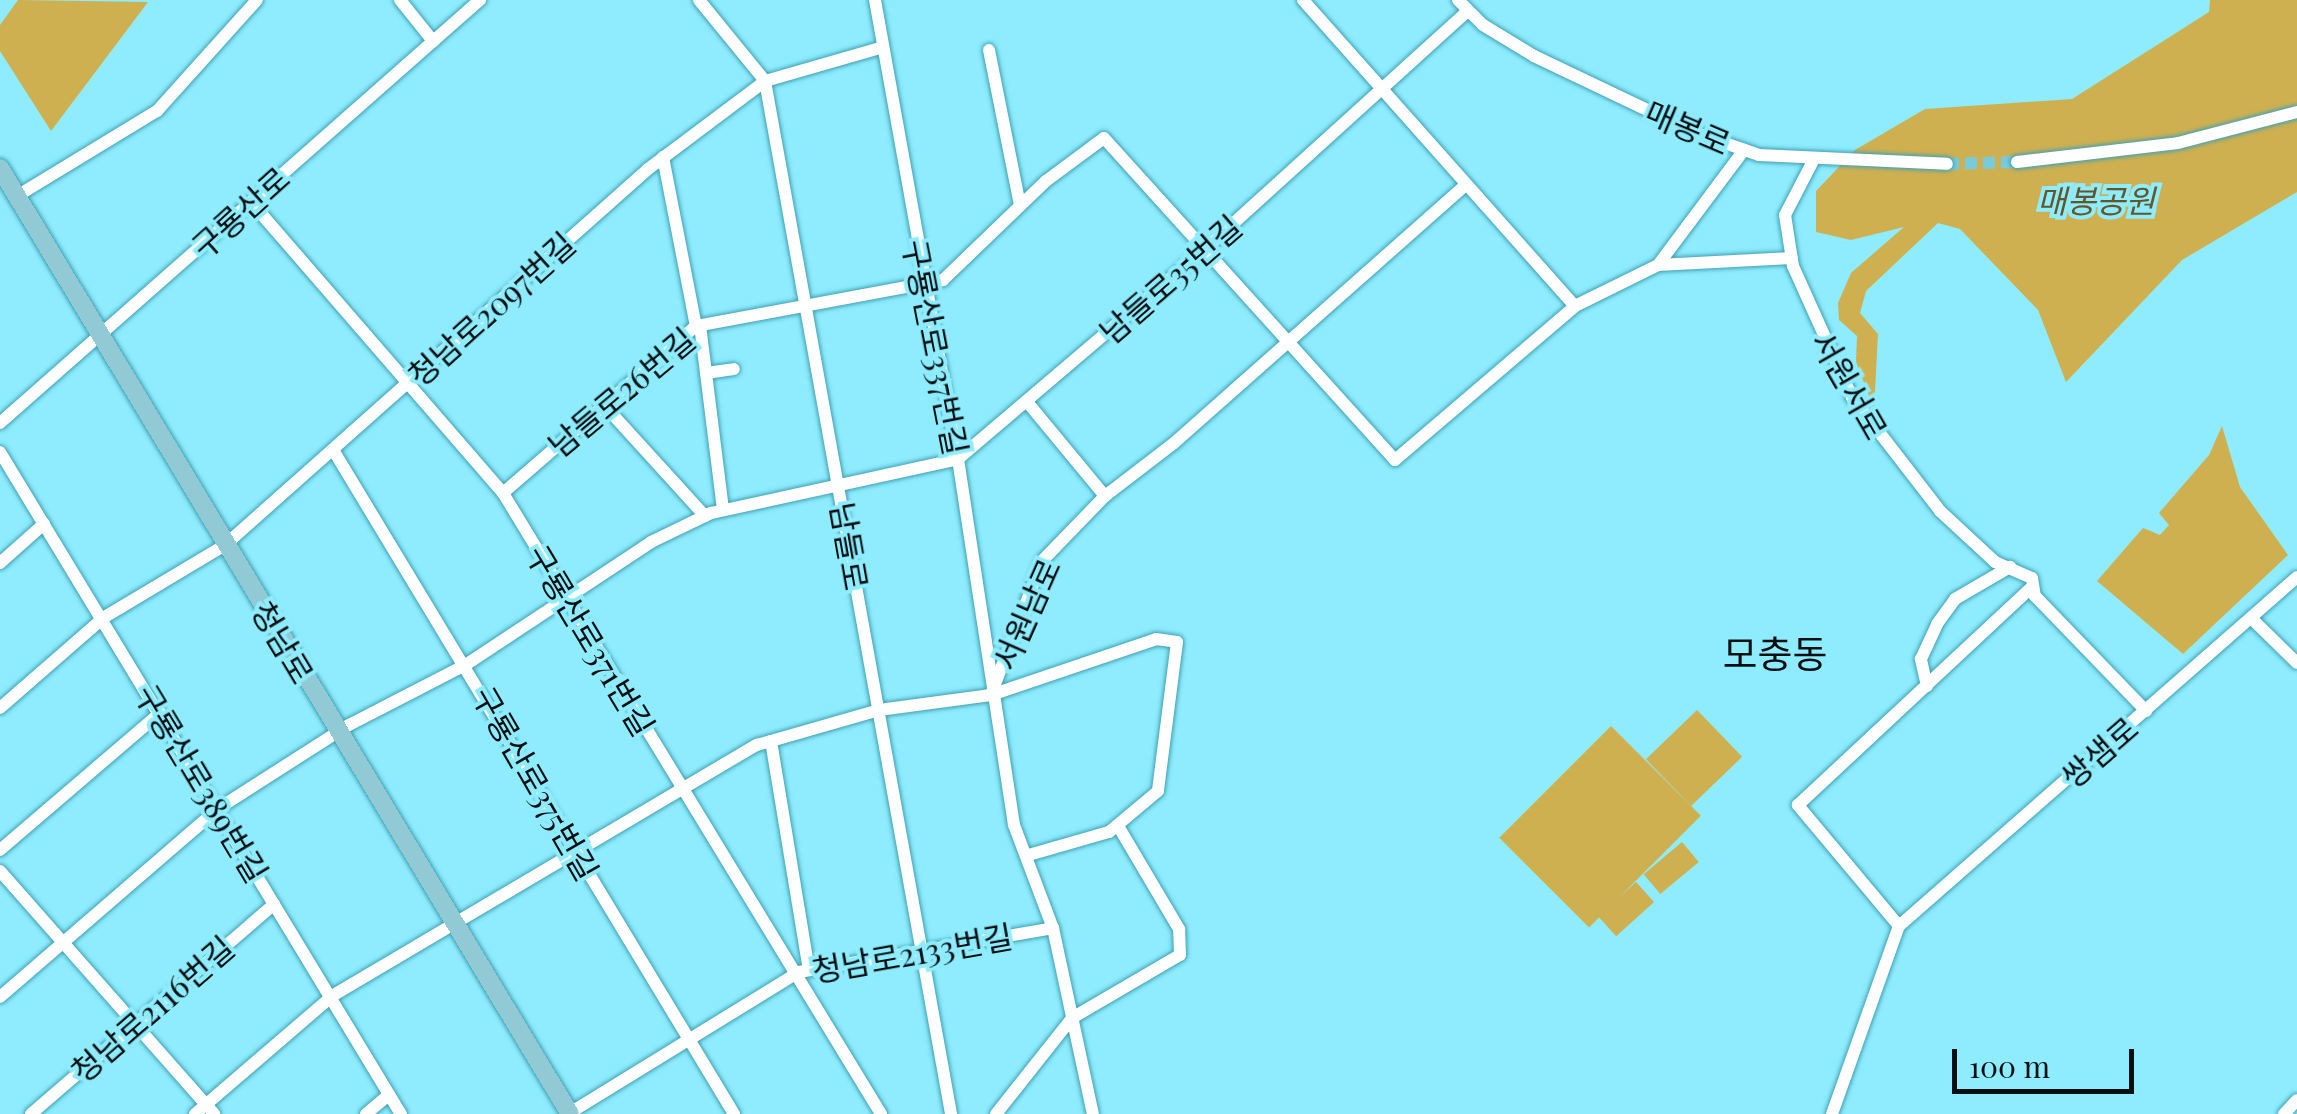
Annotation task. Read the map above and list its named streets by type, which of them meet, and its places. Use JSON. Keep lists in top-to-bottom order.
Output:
{
  "streets": {
    "main road": ["청남로"],
    "street": [
      "매봉로",
      "구룡산로",
      "남들로35번길",
      "청남로2097번길",
      "구룡산로337번길",
      "서원서로",
      "남들로26번길",
      "남들로",
      "서원남로",
      "구룡산로371번길",
      "쌍샘로",
      "구룡산로389번길",
      "구룡산로375번길",
      "청남로2133번길",
      "청남로2116번길"
    ]
  },
  "crossings": [
    ["매봉로", "남들로35번길"],
    ["매봉로", "서원서로"],
    ["구룡산로", "구룡산로371번길"],
    ["구룡산로", "청남로"],
    ["남들로35번길", "구룡산로337번길"],
    ["남들로35번길", "남들로"],
    ["남들로35번길", "구룡산로371번길"],
    ["남들로35번길", "청남로"],
    ["남들로35번길", "구룡산로389번길"],
    ["남들로35번길", "구룡산로375번길"],
    ["청남로2097번길", "남들로"],
    ["청남로2097번길", "구룡산로371번길"],
    ["청남로2097번길", "청남로"],
    ["청남로2097번길", "구룡산로389번길"],
    ["청남로2097번길", "구룡산로375번길"],
    ["구룡산로337번길", "남들로26번길"],
    ["구룡산로337번길", "서원남로"],
    ["구룡산로337번길", "청남로2133번길"],
    ["서원서로", "쌍샘로"],
    ["남들로26번길", "남들로"],
    ["남들로26번길", "구룡산로371번길"],
    ["남들로", "서원남로"],
    ["남들로", "청남로2133번길"],
    ["서원남로", "구룡산로371번길"],
    ["서원남로", "청남로"],
    ["서원남로", "구룡산로389번길"],
    ["서원남로", "구룡산로375번길"],
    ["구룡산로371번길", "청남로2133번길"],
    ["청남로", "청남로2133번길"],
    ["구룡산로389번길", "청남로2116번길"],
    ["구룡산로375번길", "청남로2133번길"]
  ],
  "districts": ["모충동"],
  "parks": ["매봉공원"],
  "scale_bar": "100 m"
}
